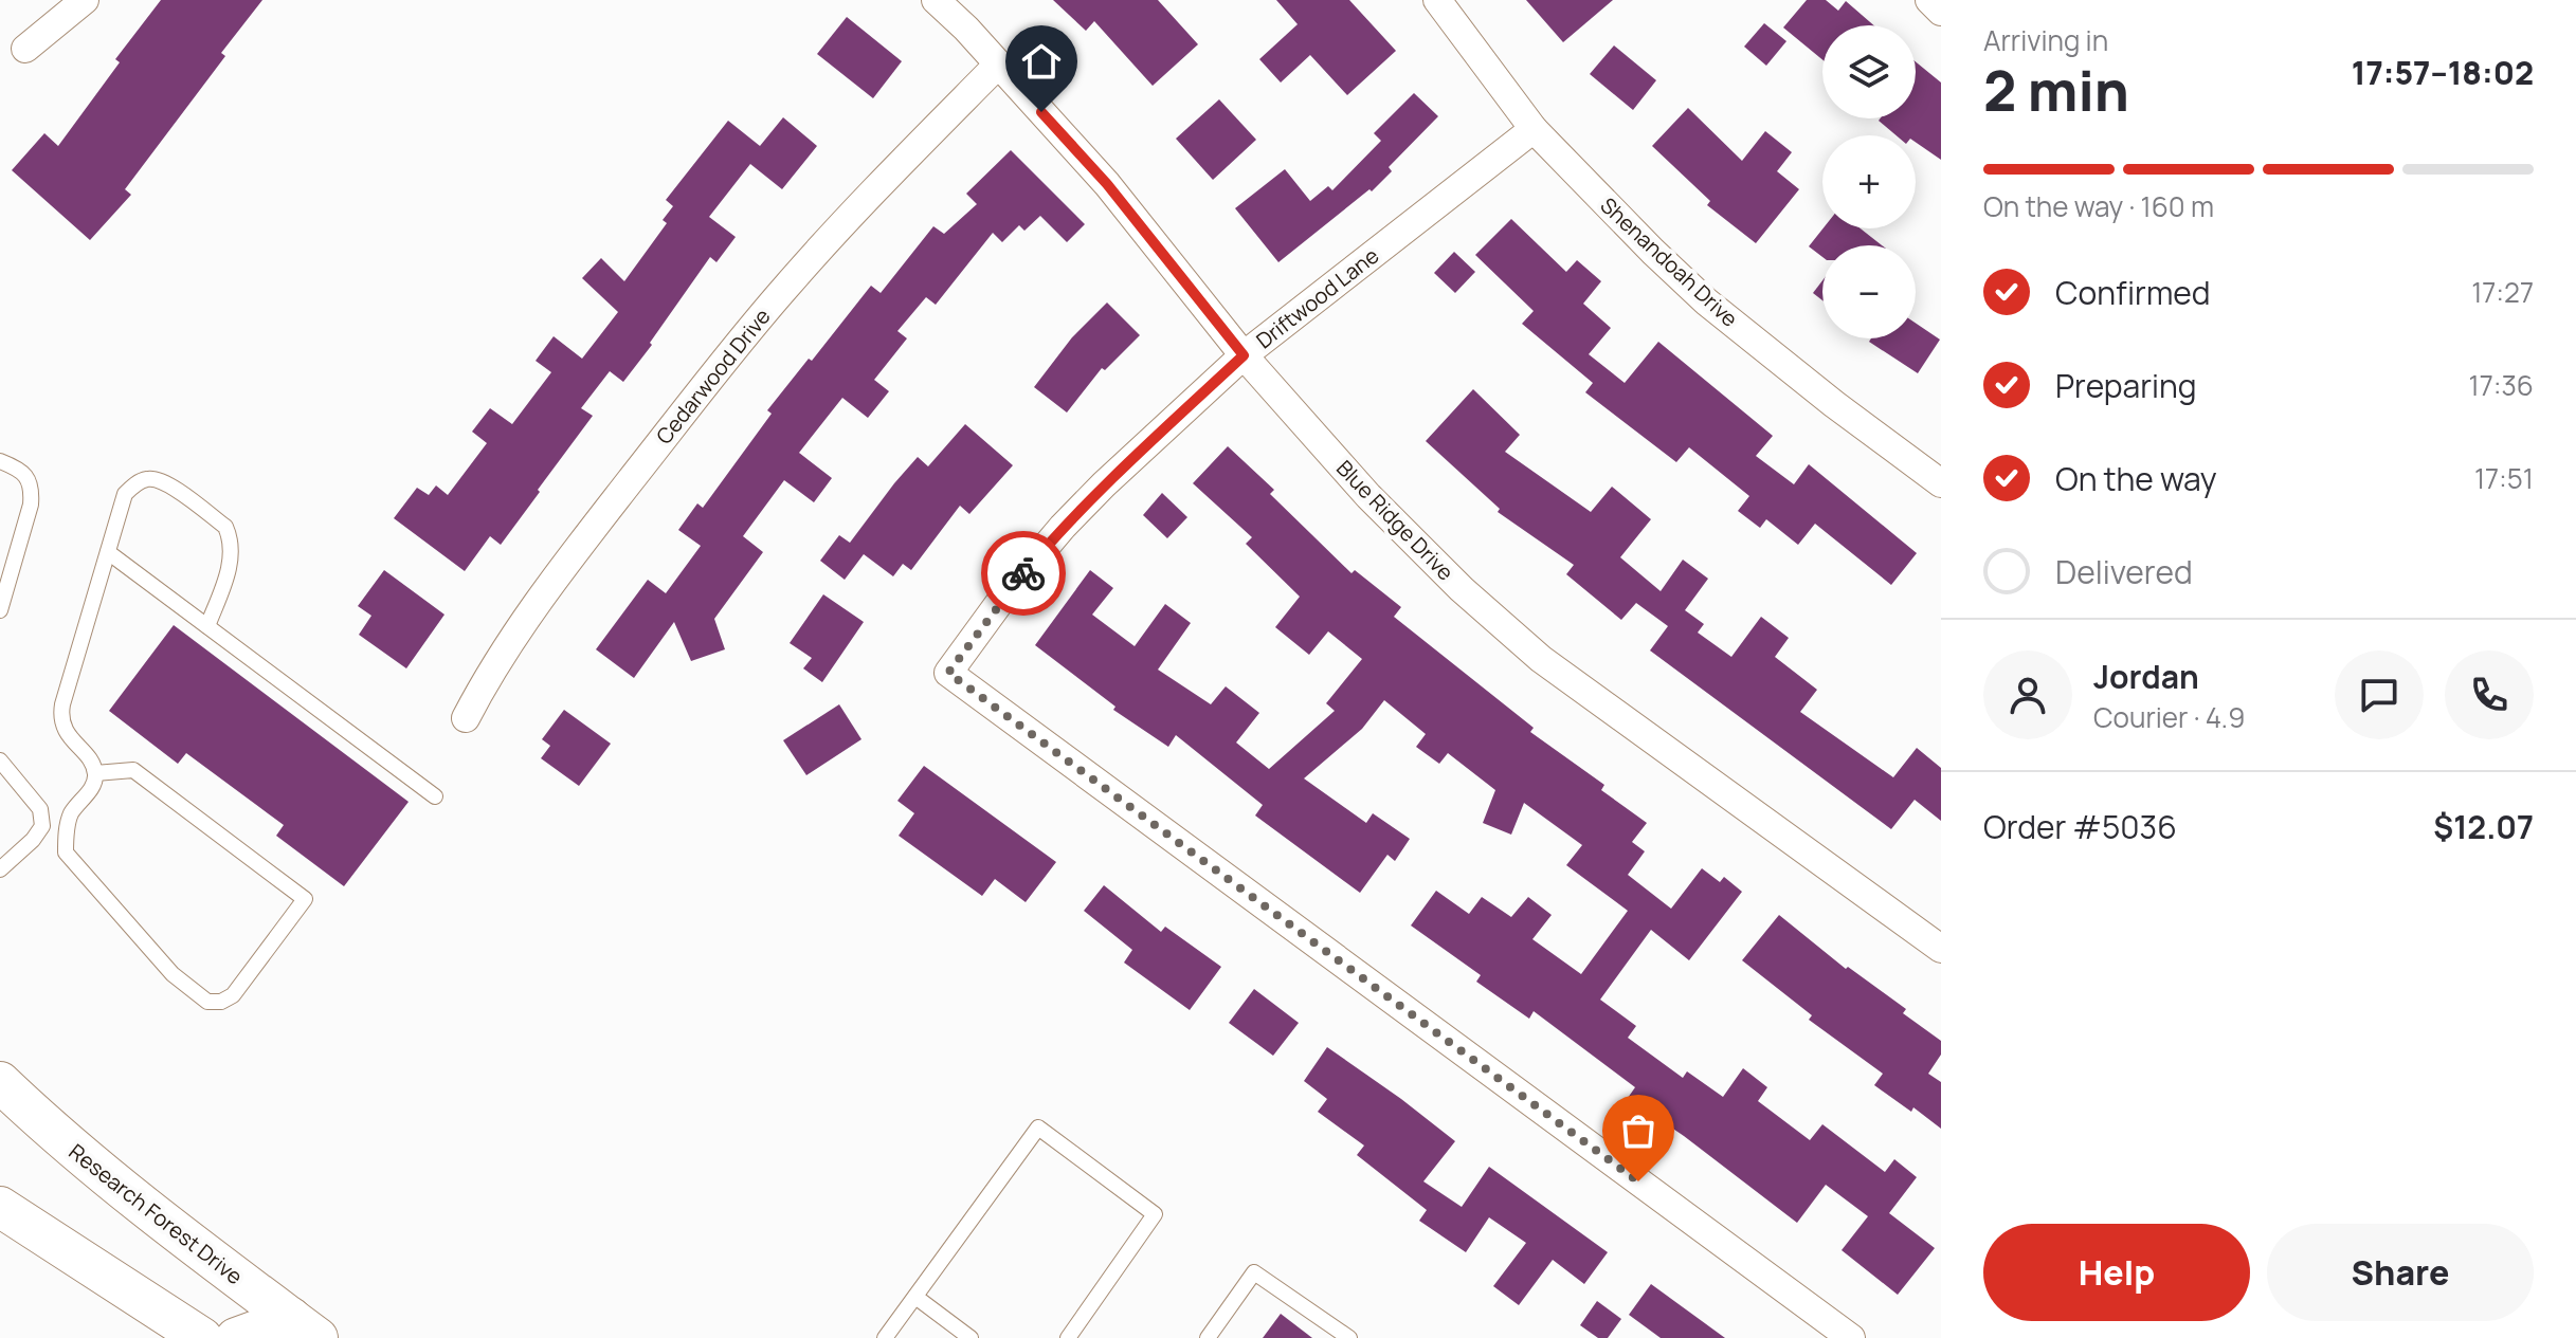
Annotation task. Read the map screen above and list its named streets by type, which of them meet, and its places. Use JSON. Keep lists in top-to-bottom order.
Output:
{
  "streets": {
    "main road": ["Research Forest Drive"],
    "street": [
      "Shenandoah Drive",
      "Driftwood Lane",
      "Cedarwood Drive",
      "Blue Ridge Drive"
    ]
  },
  "crossings": [
    ["Shenandoah Drive", "Driftwood Lane"],
    ["Driftwood Lane", "Blue Ridge Drive"],
    ["Cedarwood Drive", "Blue Ridge Drive"]
  ],
  "page": {
    "heading": ["2 min", "Arriving in", "17:57–18:02"],
    "panel": [
      "Jordan",
      "Courier · 4.9",
      "Order #5036",
      "$12.07"
    ],
    "map_buttons": ["+", "−"],
    "bar": "On the way · 160 m",
    "list": [
      ["Confirmed", "17:27"],
      ["Preparing", "17:36"],
      ["On the way", "17:51"],
      "Delivered"
    ],
    "buttons": ["Help", "Share"]
  }
}
